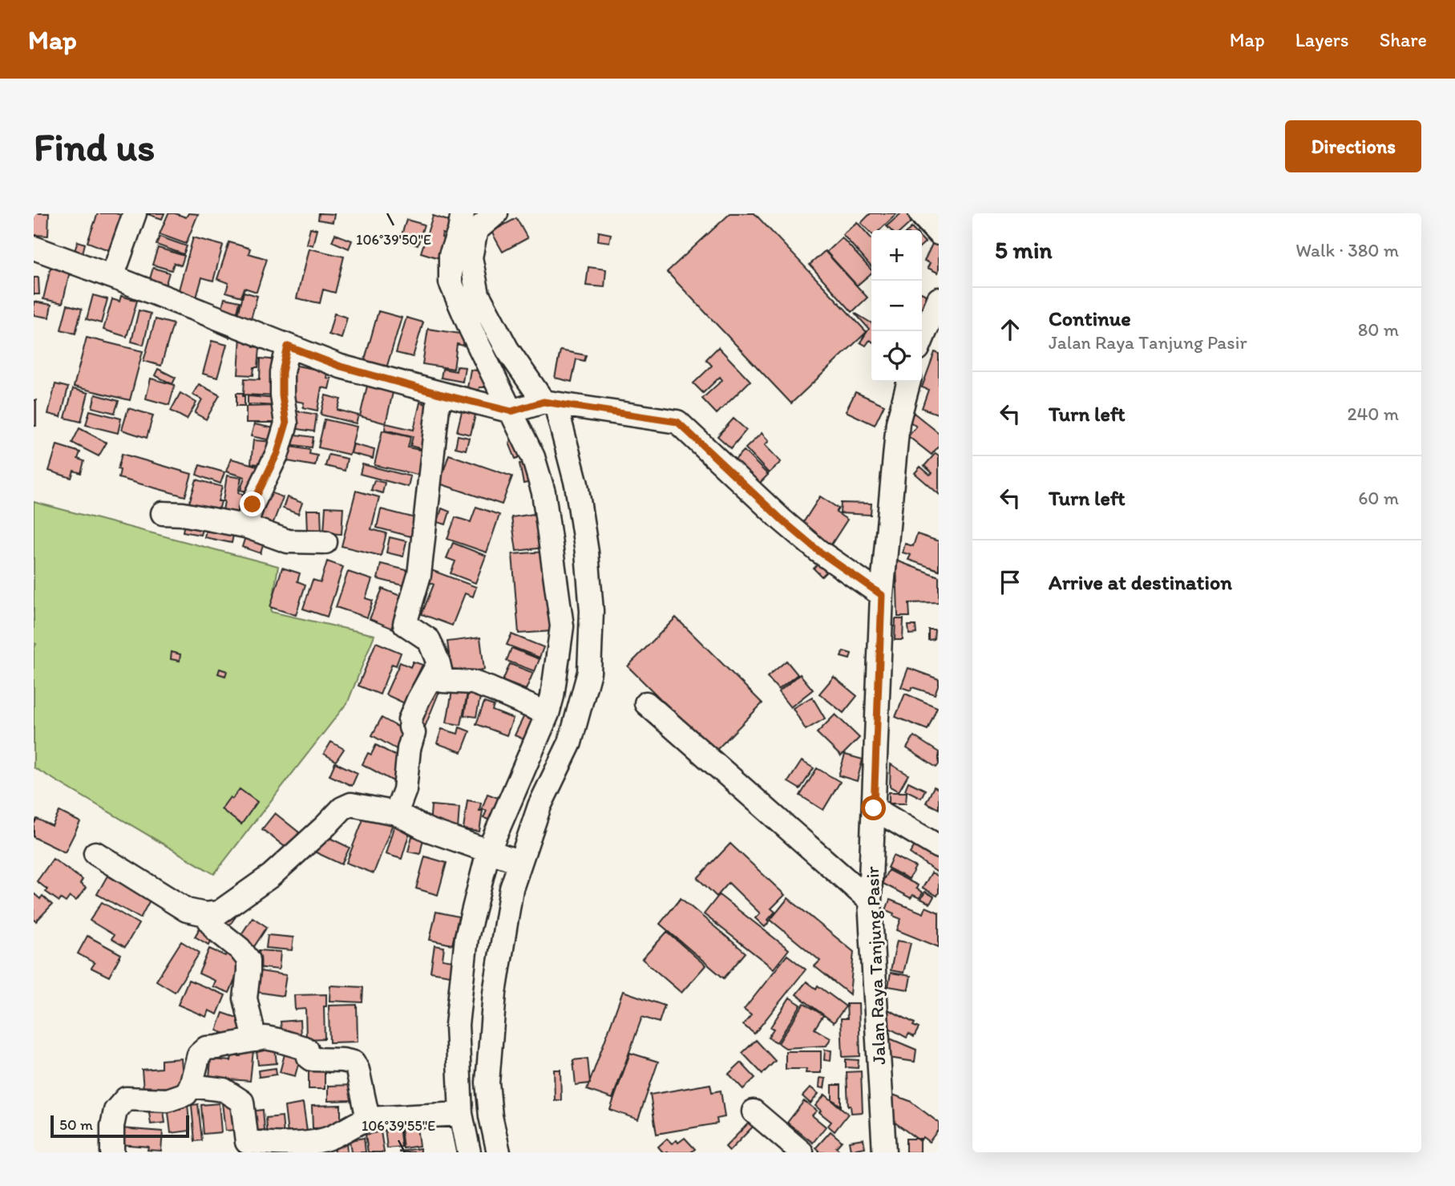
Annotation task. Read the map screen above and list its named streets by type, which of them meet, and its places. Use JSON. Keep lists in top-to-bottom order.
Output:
{
  "streets": {
    "street": ["Jalan Raya Tanjung Pasir"]
  },
  "scale_bar": "50 m",
  "page": {
    "header": "Map",
    "nav": ["Map", "Layers", "Share"],
    "buttons": "Directions",
    "title": "Find us",
    "heading": ["5 min", "Walk · 380 m"],
    "map_buttons": ["+", "−"],
    "list": [
      ["Continue", "Jalan Raya Tanjung Pasir", "80 m"],
      ["Turn left", "240 m"],
      ["Turn left", "60 m"],
      "Arrive at destination"
    ],
    "scale": "50 m"
  },
  "coordinates": ["106°39'50\"E", "106°39'55\"E"]
}
